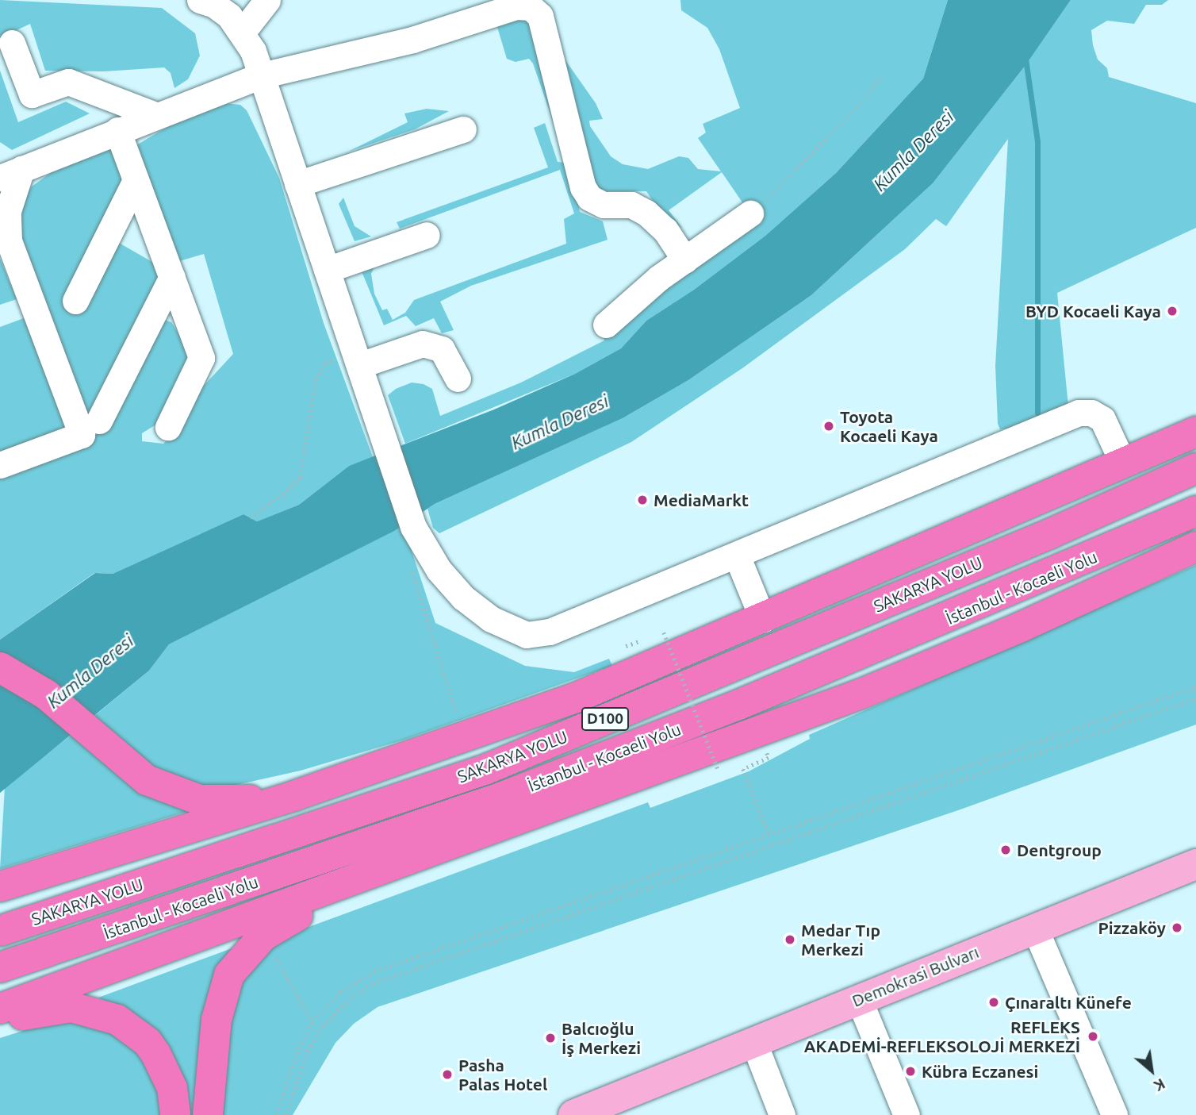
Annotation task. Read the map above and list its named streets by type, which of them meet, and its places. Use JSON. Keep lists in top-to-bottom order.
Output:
{
  "streets": {
    "highway": ["SAKARYA YOLU", "İstanbul - Kocaeli Yolu", "D100"],
    "main road": ["Demokrasi Bulvarı"]
  },
  "water": ["Kumla Deresi"],
  "places": [
    "BYD Kocaeli Kaya",
    "Toyota Kocaeli Kaya",
    "MediaMarkt",
    "Dentgroup",
    "Pizzaköy",
    "Medar Tıp Merkezi",
    "Çınaraltı Künefe",
    "REFLEKS AKADEMİ-REFLEKSOLOJİ MERKEZİ",
    "Balcıoğlu İş Merkezi",
    "Kübra Eczanesi",
    "Pasha Palas Hotel"
  ],
  "north": "bottom right"
}
